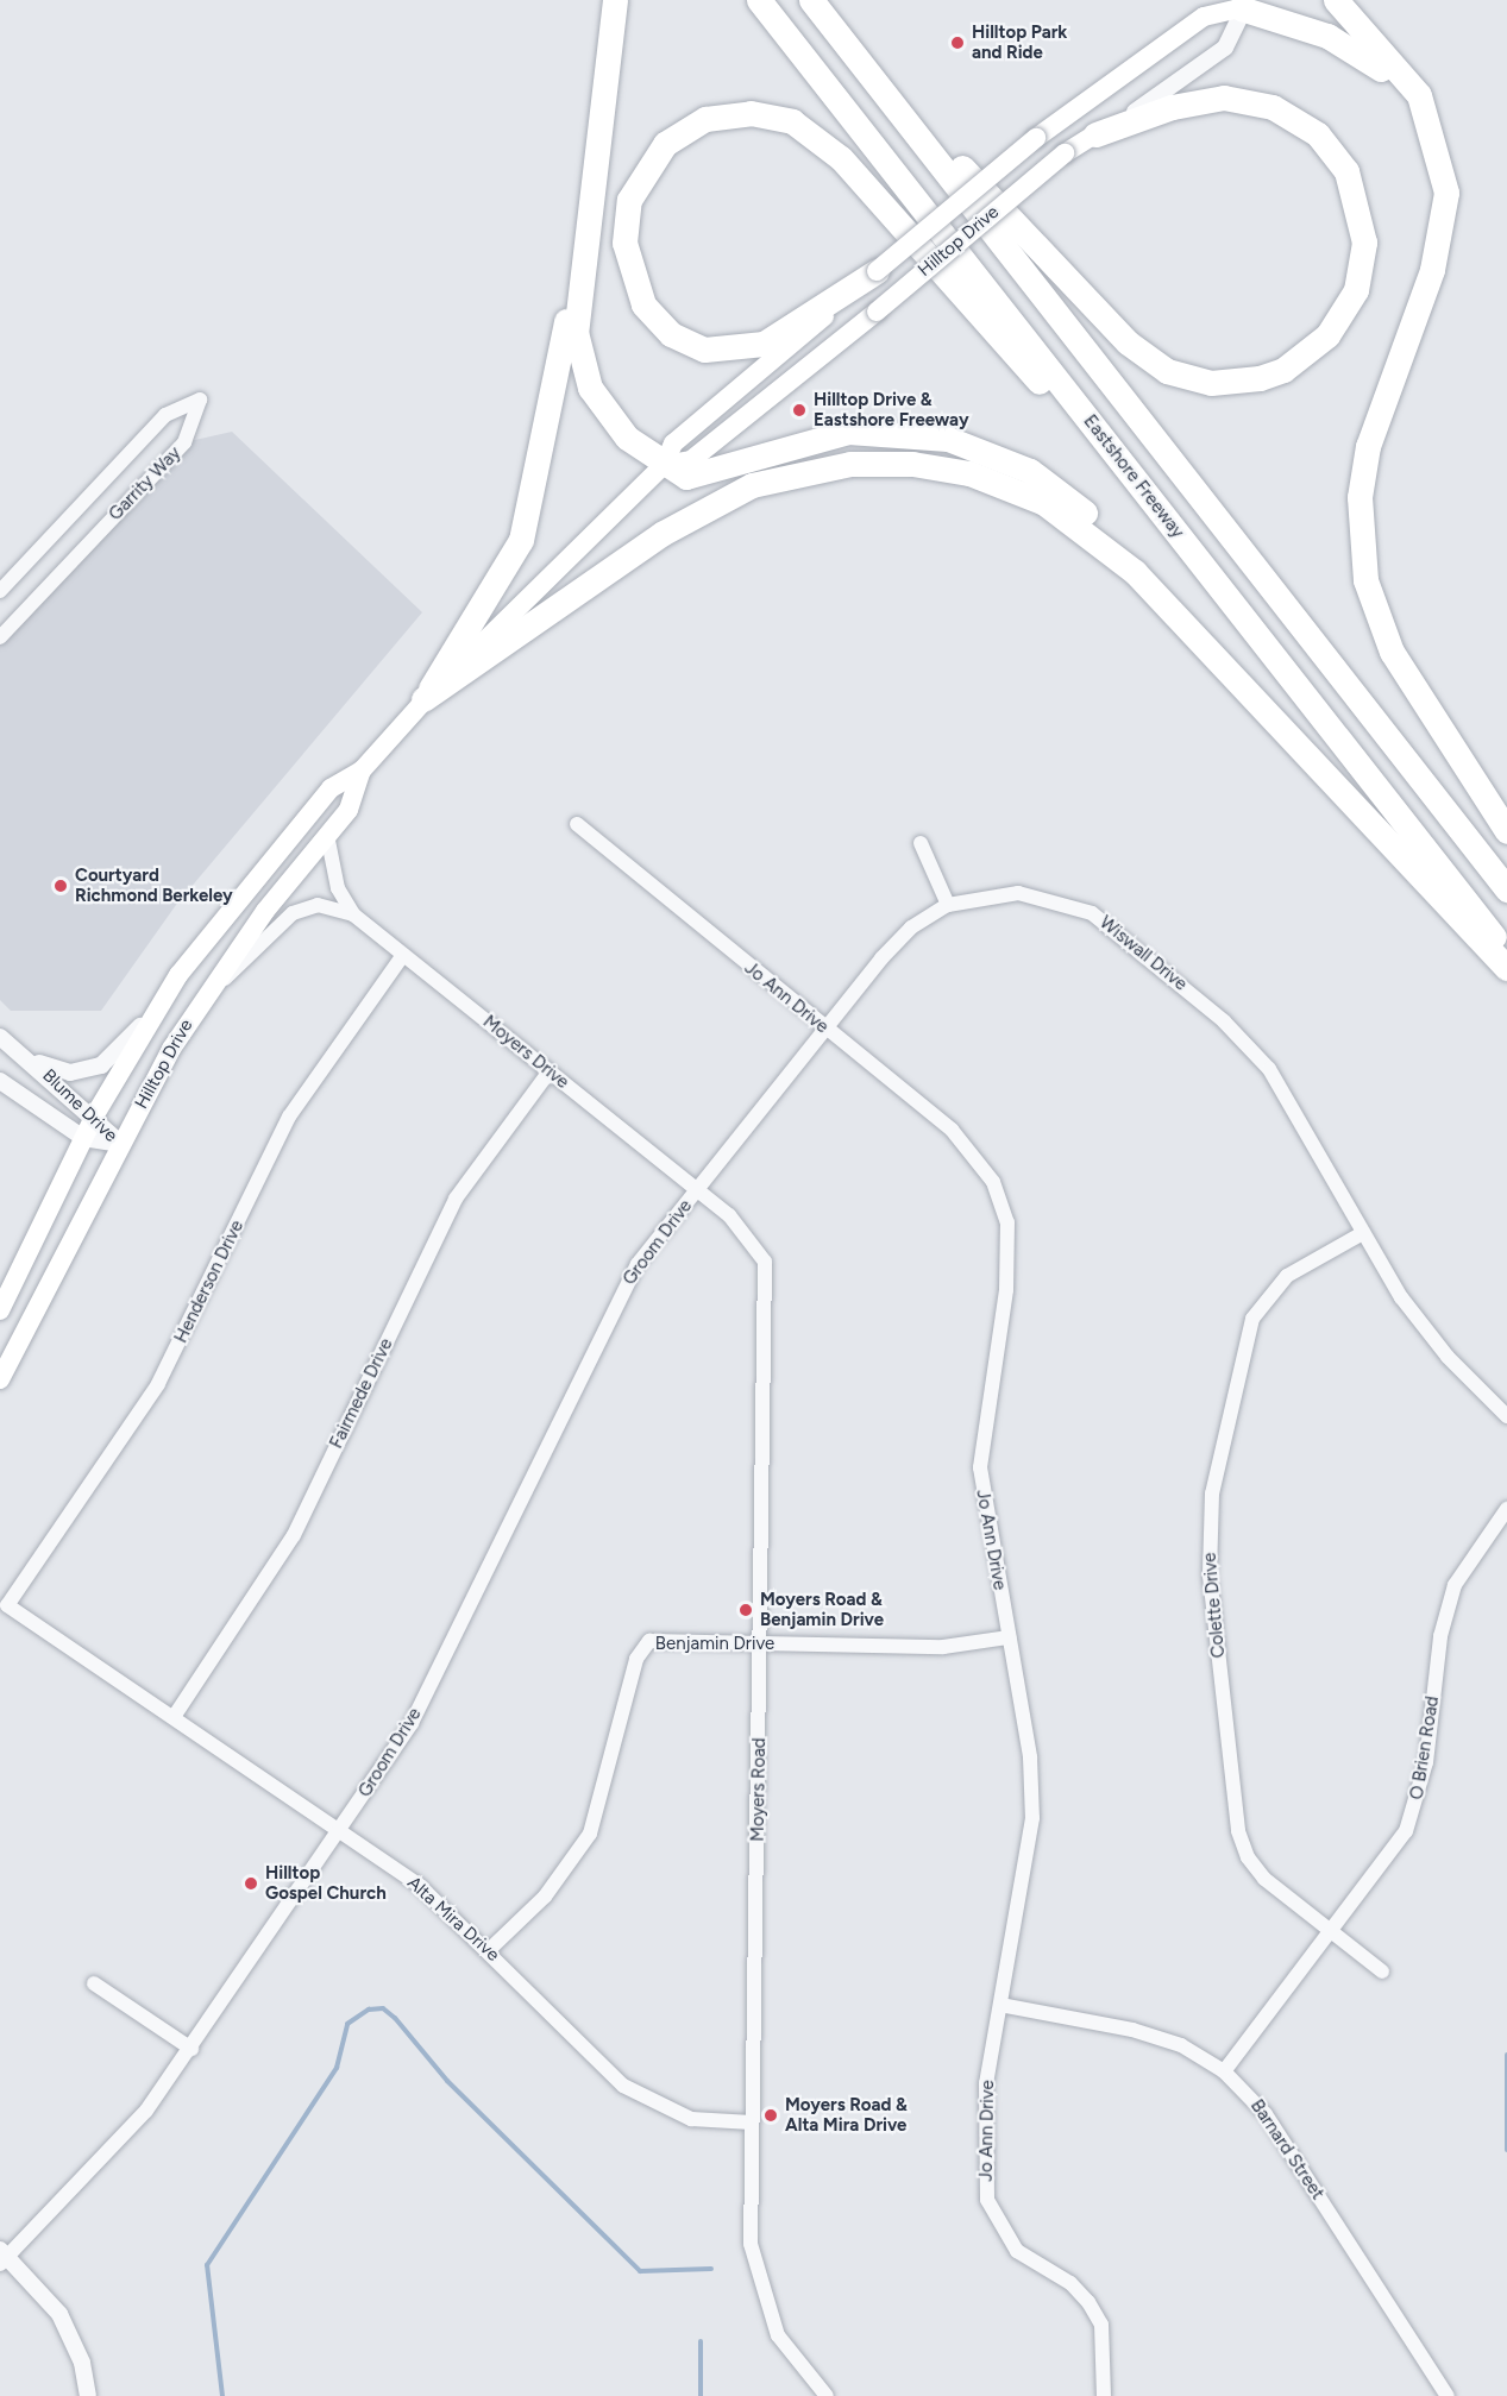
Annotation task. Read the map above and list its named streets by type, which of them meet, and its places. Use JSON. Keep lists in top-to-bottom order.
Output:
{
  "streets": {
    "highway": ["Eastshore Freeway"],
    "main road": ["Hilltop Drive"],
    "street": [
      "Garrity Way",
      "Wiswall Drive",
      "Jo Ann Drive",
      "Moyers Drive",
      "Blume Drive",
      "Groom Drive",
      "Henderson Drive",
      "Fairmede Drive",
      "Colette Drive",
      "Benjamin Drive",
      "O Brien Road",
      "Moyers Road",
      "Alta Mira Drive",
      "Barnard Street"
    ]
  },
  "crossings": [
    ["Hilltop Drive", "Blume Drive"],
    ["Wiswall Drive", "Jo Ann Drive"],
    ["Wiswall Drive", "Moyers Drive"],
    ["Wiswall Drive", "Groom Drive"],
    ["Wiswall Drive", "Colette Drive"],
    ["Wiswall Drive", "Moyers Road"],
    ["Jo Ann Drive", "Benjamin Drive"],
    ["Jo Ann Drive", "Barnard Street"],
    ["Moyers Drive", "Groom Drive"],
    ["Moyers Drive", "Henderson Drive"],
    ["Moyers Drive", "Fairmede Drive"],
    ["Moyers Drive", "Moyers Road"],
    ["Groom Drive", "Moyers Road"],
    ["Groom Drive", "Alta Mira Drive"],
    ["Henderson Drive", "Alta Mira Drive"],
    ["Fairmede Drive", "Alta Mira Drive"],
    ["Colette Drive", "O Brien Road"],
    ["Benjamin Drive", "Moyers Road"],
    ["Benjamin Drive", "Alta Mira Drive"],
    ["O Brien Road", "Barnard Street"],
    ["Moyers Road", "Alta Mira Drive"]
  ],
  "places": [
    "Hilltop Park and Ride",
    "Hilltop Drive & Eastshore Freeway",
    "Courtyard Richmond Berkeley",
    "Moyers Road & Benjamin Drive",
    "Hilltop Gospel Church",
    "Moyers Road & Alta Mira Drive"
  ]
}
